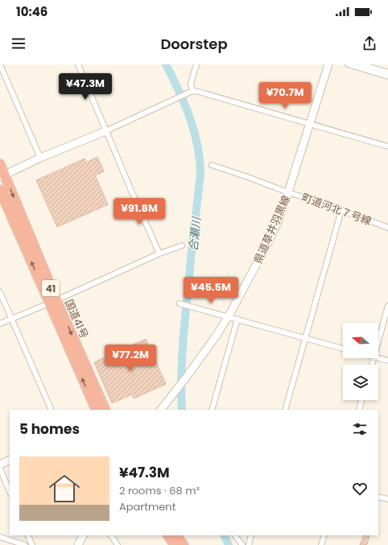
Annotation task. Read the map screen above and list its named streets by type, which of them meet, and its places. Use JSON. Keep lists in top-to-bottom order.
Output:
{
  "streets": {
    "highway": ["41", "国道41号"],
    "main road": ["県道草井羽黒線"],
    "street": ["町道河北７号線"]
  },
  "crossings": [
    ["町道河北７号線", "県道草井羽黒線"]
  ],
  "water": ["合瀬川"],
  "north": "left",
  "page": {
    "status": "10:46",
    "header": "Doorstep",
    "price": [
      "¥47.3M",
      "¥70.7M",
      "¥91.8M",
      "¥45.5M",
      "¥77.2M"
    ],
    "heading": "5 homes",
    "list": [
      {
        "name": "¥47.3M",
        "note": "2 rooms · 68 m² · Apartment"
      }
    ]
  }
}
